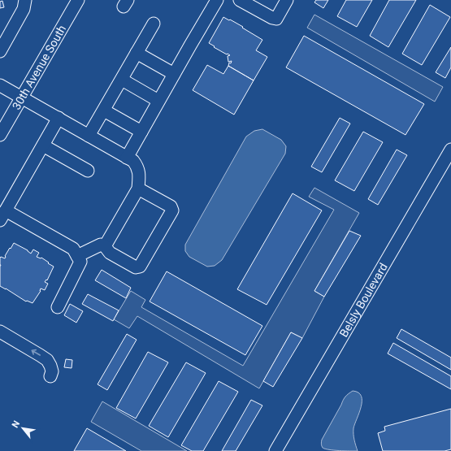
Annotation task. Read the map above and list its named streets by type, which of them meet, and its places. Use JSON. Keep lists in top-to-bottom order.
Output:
{
  "streets": {
    "street": ["30th Avenue South", "Belsly Boulevard"]
  },
  "north": "top left"
}
